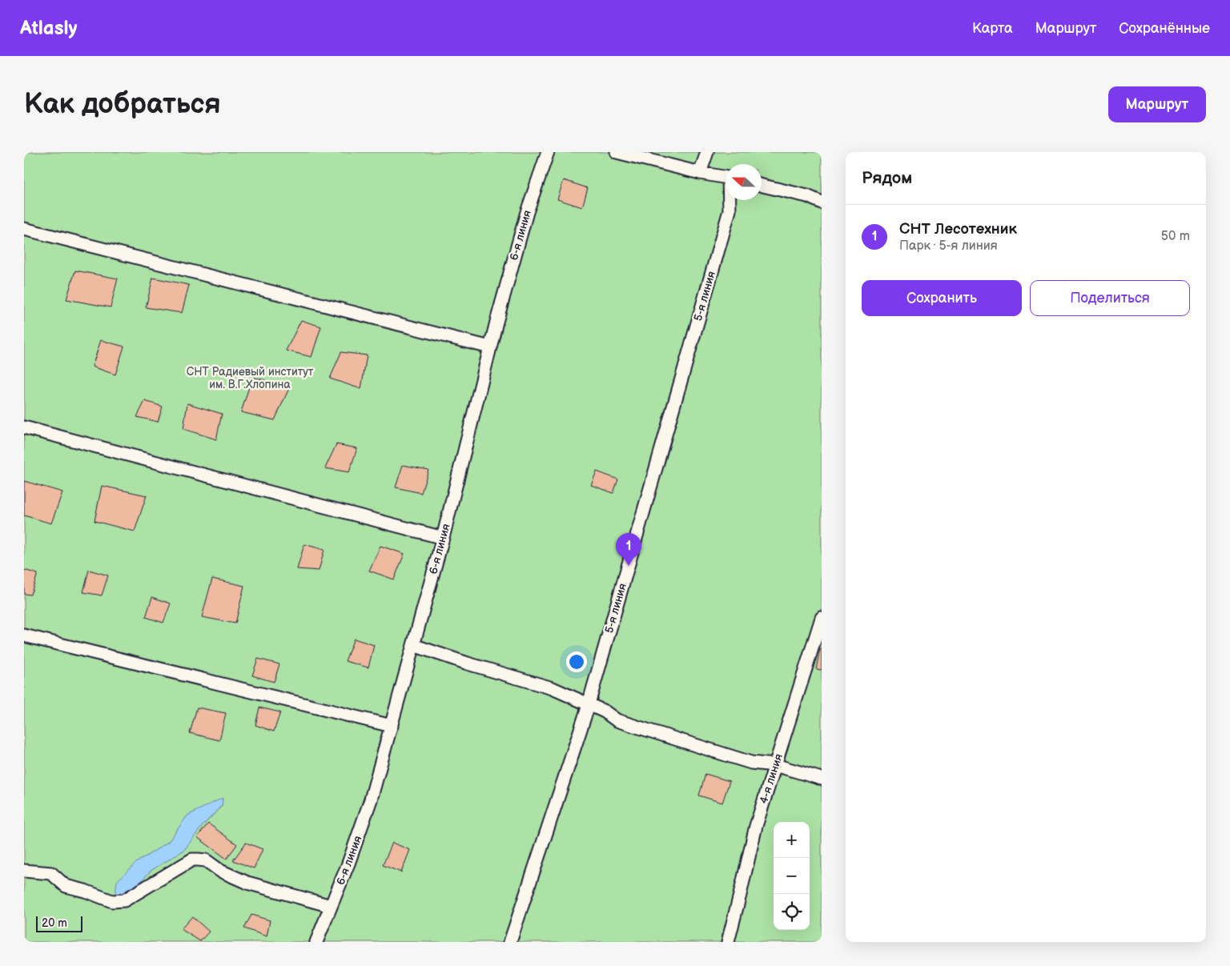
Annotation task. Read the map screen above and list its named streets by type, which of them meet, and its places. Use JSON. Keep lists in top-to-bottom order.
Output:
{
  "streets": {
    "street": ["6-я линия", "5-я линия", "4-я линия"]
  },
  "parks": ["СНТ Радиевый институт им. В.Г.Хлопина"],
  "scale_bar": "20 m",
  "north": "left",
  "page": {
    "header": "Atlasly",
    "nav": ["Карта", "Маршрут", "Сохранённые"],
    "buttons": [
      "Маршрут",
      ["Сохранить", "Поделиться"]
    ],
    "title": "Как добраться",
    "heading": "Рядом",
    "list": [
      {
        "mark": "1",
        "name": "СНТ Лесотехник",
        "note": "Парк · 5-я линия",
        "value": "50 m"
      }
    ],
    "pins": "1",
    "map_buttons": ["+", "−"],
    "scale": "20 m"
  }
}
